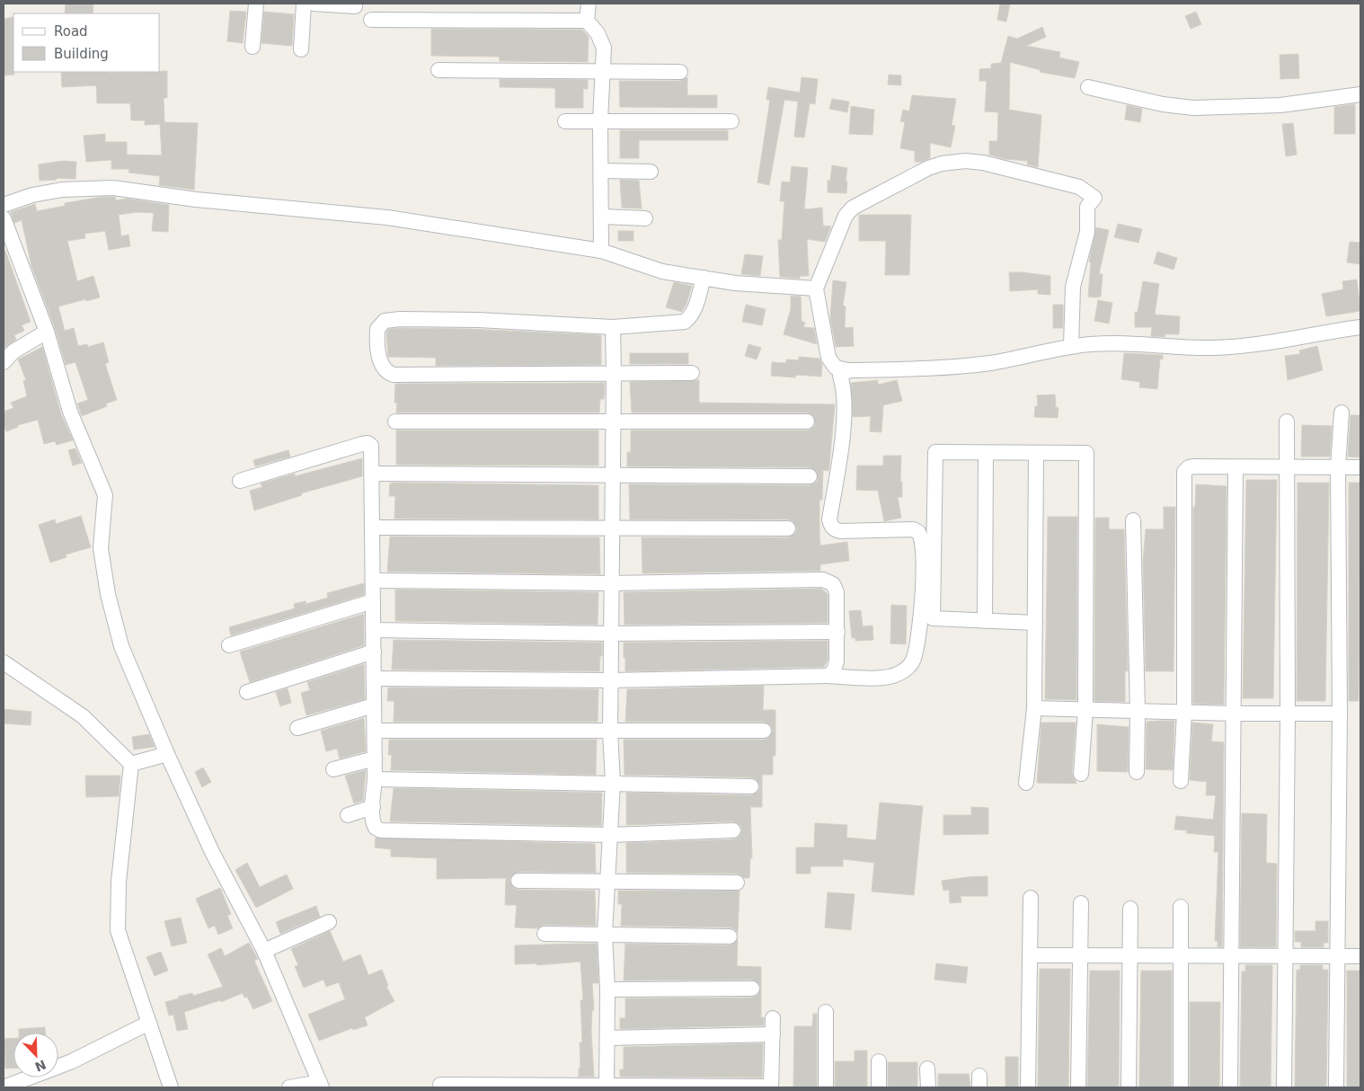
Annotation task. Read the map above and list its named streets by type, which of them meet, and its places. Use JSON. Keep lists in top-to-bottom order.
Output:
{
  "legend": ["Road", "Building"],
  "north": "bottom right"
}
